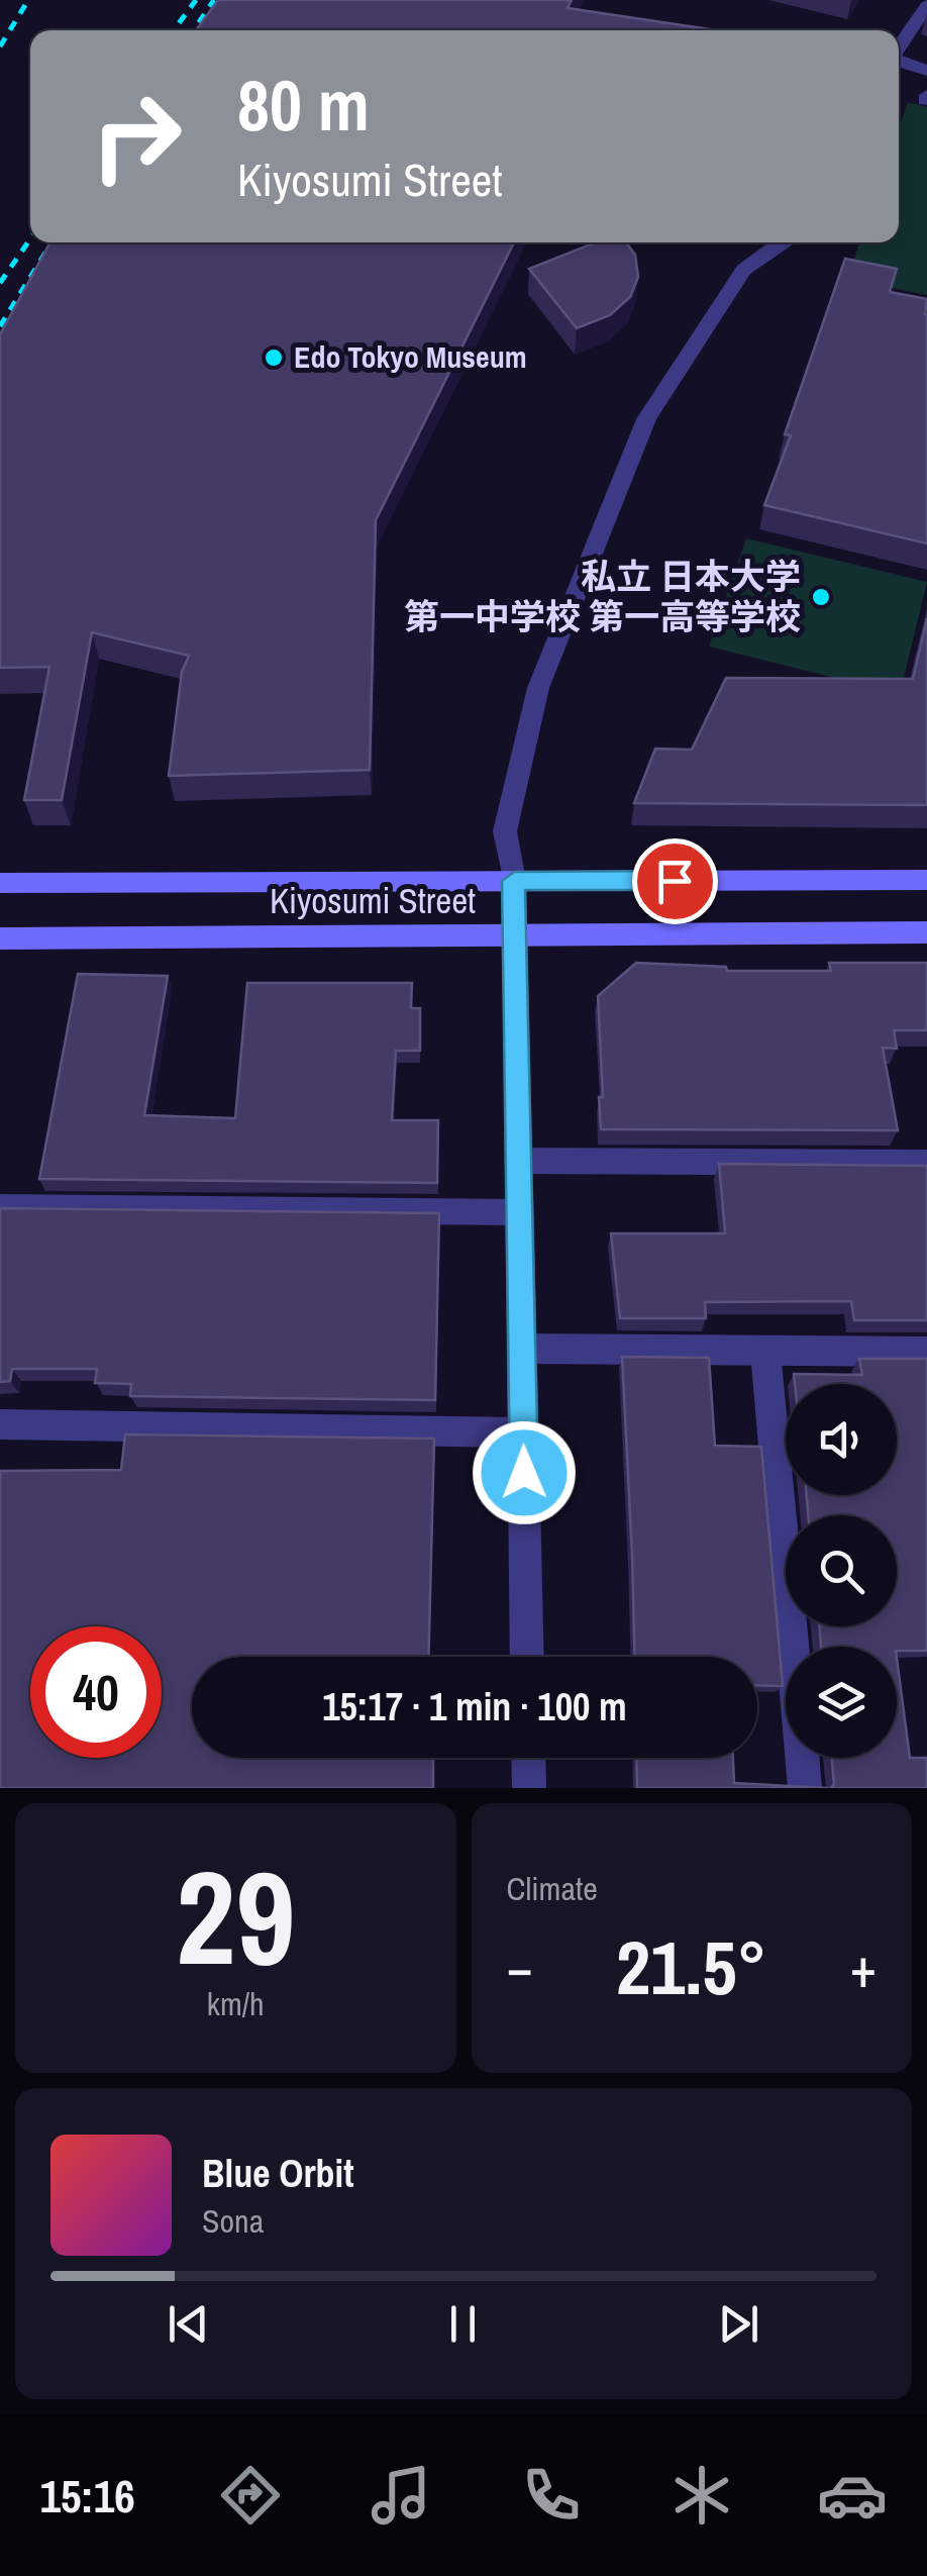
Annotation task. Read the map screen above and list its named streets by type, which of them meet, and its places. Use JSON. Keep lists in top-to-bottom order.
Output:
{
  "streets": {
    "main road": ["Kiyosumi Street"]
  },
  "places": ["Edo Tokyo Museum", "私立 日本大学 第一中学校 第一高等学校"],
  "page": {
    "turn": ["80 m", "Kiyosumi Street"],
    "limit": "40",
    "trip": "15:17 · 1 min · 100 m",
    "tile": [
      ["29", "km/h"],
      "Climate"
    ],
    "heat": ["−", "21.5°", "+"],
    "song": ["Blue Orbit", "Sona"],
    "tabs": "15:16"
  }
}
